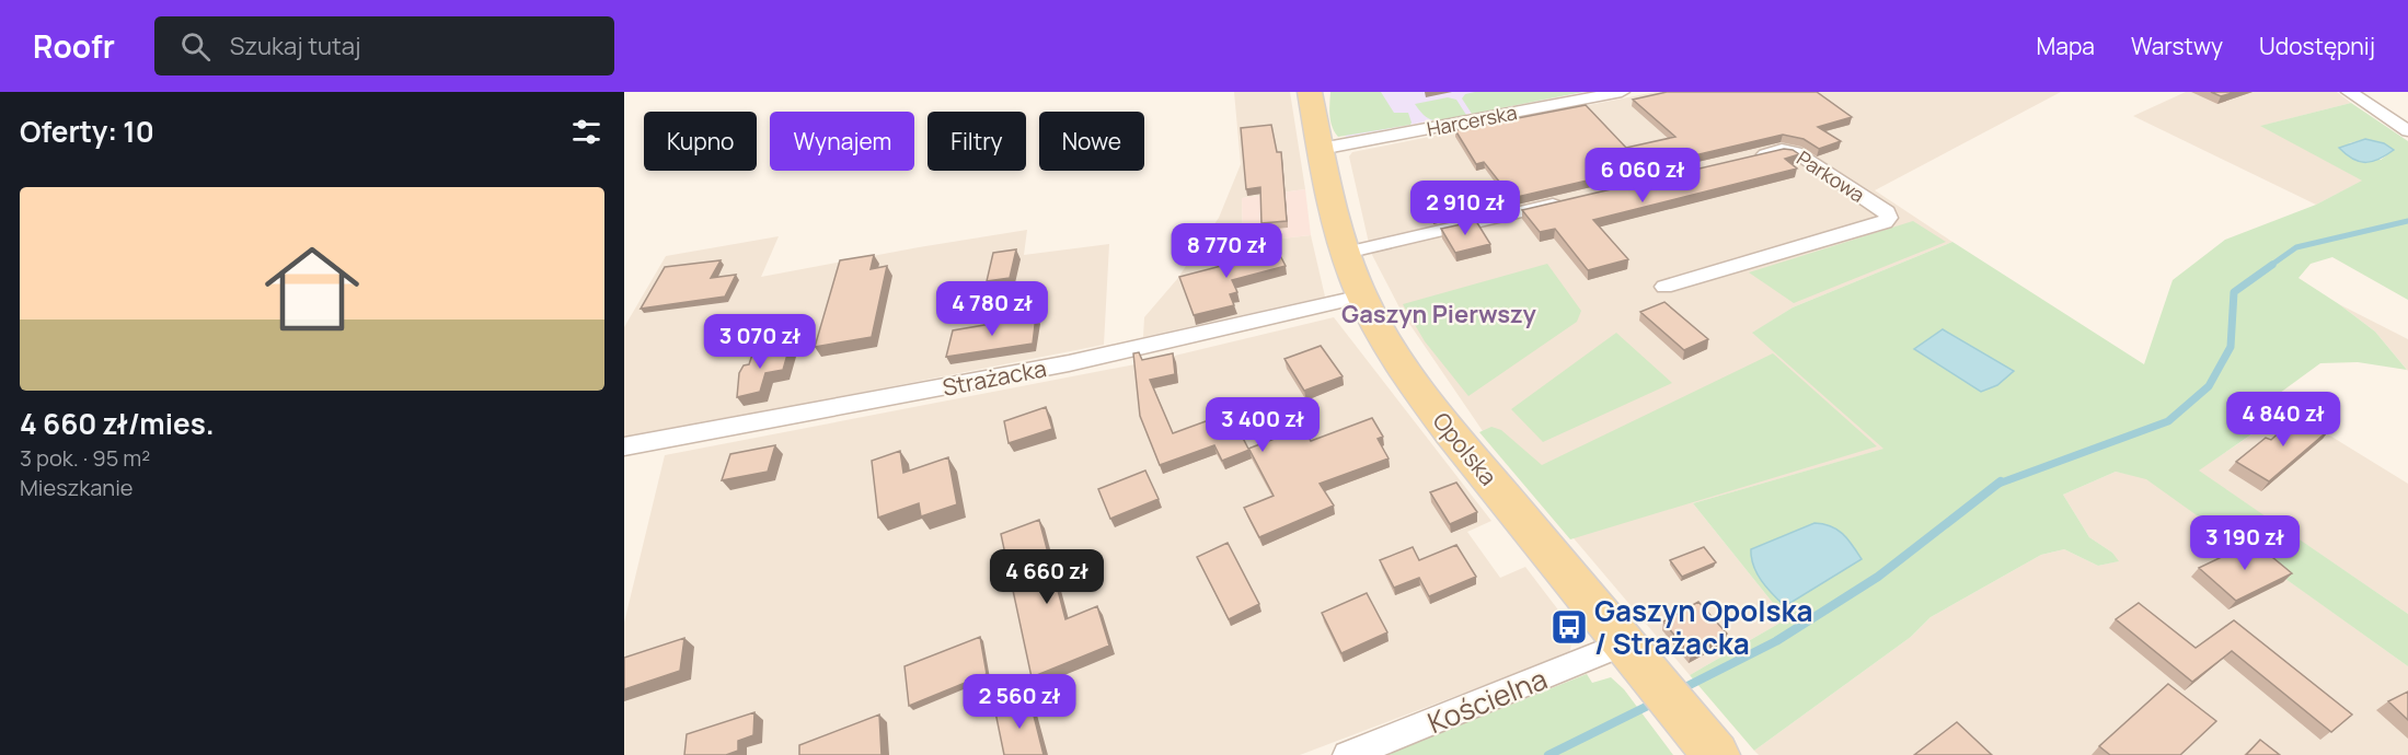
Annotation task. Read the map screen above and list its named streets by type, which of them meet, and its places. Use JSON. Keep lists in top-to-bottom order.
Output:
{
  "streets": {
    "main road": ["Opolska"],
    "street": [
      "Harcerska",
      "Parkowa",
      "Strażacka",
      "Kościelna"
    ]
  },
  "crossings": [
    ["Harcerska", "Opolska"],
    ["Strażacka", "Opolska"],
    ["Opolska", "Kościelna"]
  ],
  "districts": ["Gaszyn Pierwszy"],
  "places": {
    "bus stop": ["Gaszyn Opolska / Strażacka"]
  },
  "page": {
    "header": "Roofr",
    "search": "Szukaj tutaj",
    "nav": ["Mapa", "Warstwy", "Udostępnij"],
    "heading": "Oferty: 10",
    "chip": [
      "Kupno",
      "Wynajem",
      "Filtry",
      "Nowe"
    ],
    "price": [
      "6 060 zł",
      "2 910 zł",
      "8 770 zł",
      "4 780 zł",
      "3 070 zł",
      "4 840 zł",
      "3 400 zł",
      "3 190 zł",
      "4 660 zł",
      "2 560 zł"
    ],
    "list": [
      {
        "name": "4 660 zł/mies.",
        "note": "3 pok. · 95 m² · Mieszkanie"
      }
    ]
  }
}
